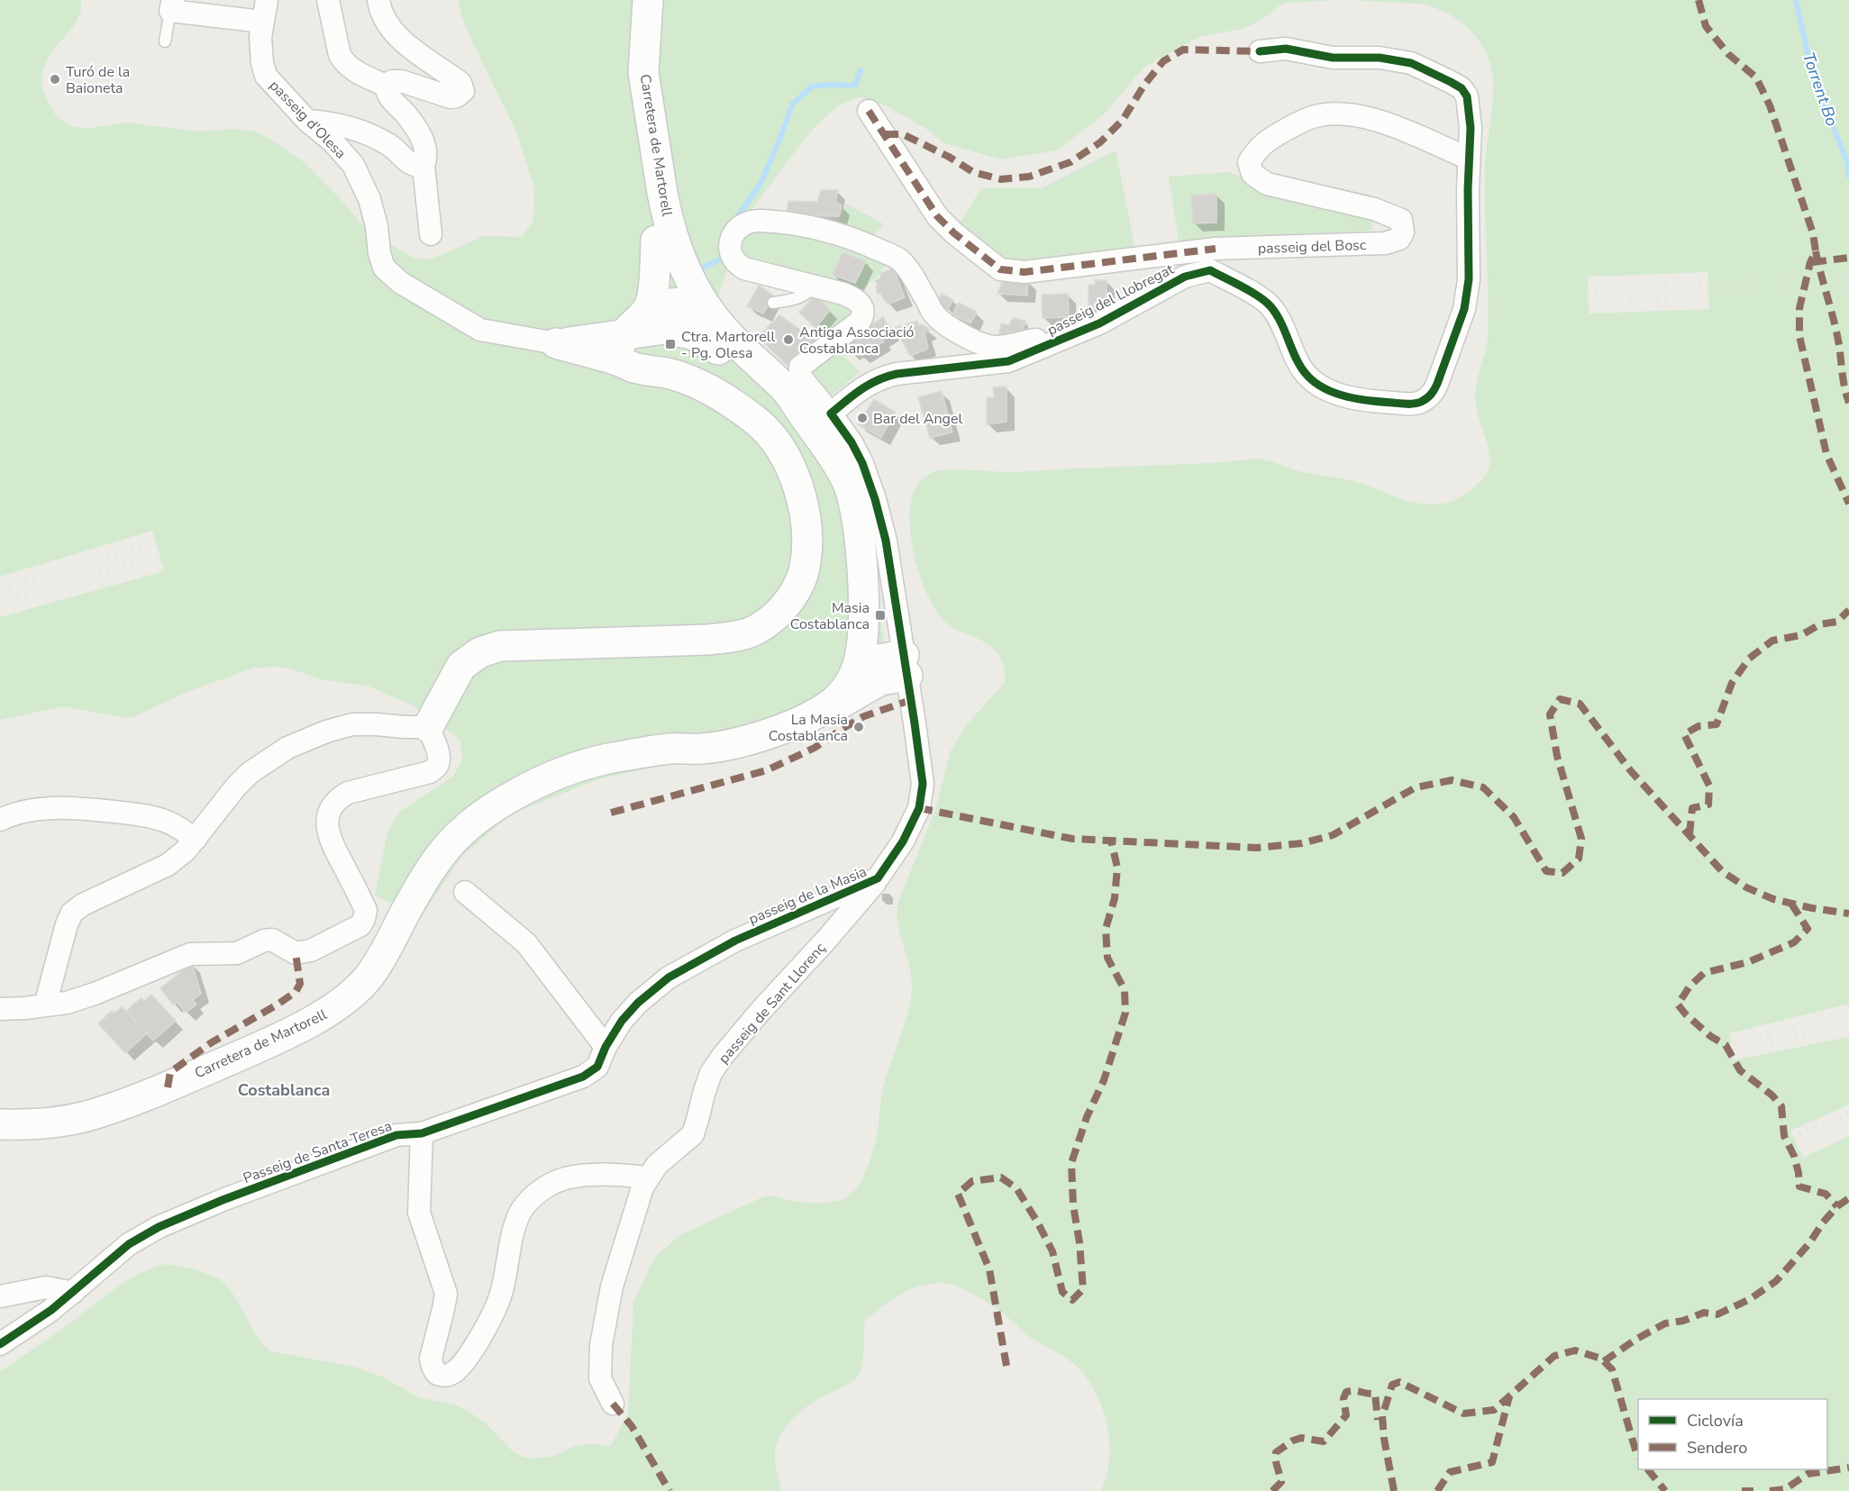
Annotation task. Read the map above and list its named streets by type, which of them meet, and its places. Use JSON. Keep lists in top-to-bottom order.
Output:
{
  "streets": {
    "main road": ["Carretera de Martorell"],
    "street": [
      "passeig d'Olesa",
      "passeig del Bosc",
      "passeig del Llobregat",
      "passeig de la Masia",
      "passeig de Sant Llorenç",
      "Passeig de Santa Teresa"
    ]
  },
  "crossings": [
    ["Carretera de Martorell", "passeig del Llobregat"],
    ["Carretera de Martorell", "passeig de la Masia"],
    ["passeig de la Masia", "passeig de Sant Llorenç"],
    ["passeig de la Masia", "Passeig de Santa Teresa"]
  ],
  "districts": ["Costablanca"],
  "water": ["Torrent Bo"],
  "places": {
    "other": [
      "Turó de la Baioneta",
      "Antiga Associació Costablanca",
      "Bar del Angel",
      "La Masia Costablanca"
    ],
    "transit": ["Ctra. Martorell - Pg. Olesa", "Masia Costablanca"]
  },
  "legend": ["Ciclovía", "Sendero"]
}
